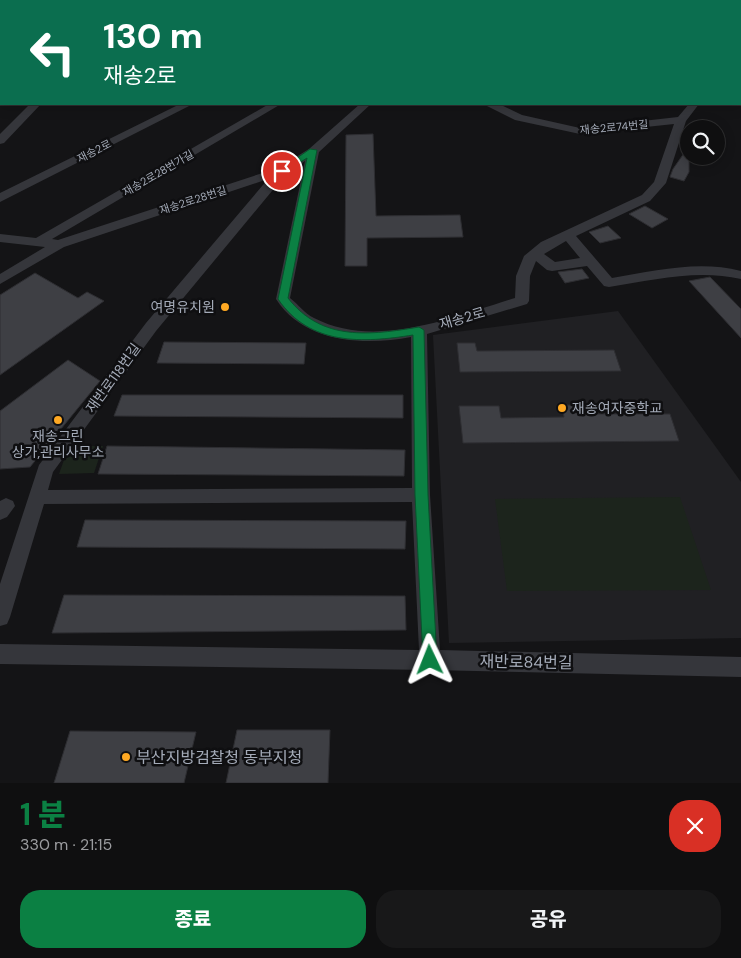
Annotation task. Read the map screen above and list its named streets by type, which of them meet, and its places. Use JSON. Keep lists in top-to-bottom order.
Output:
{
  "streets": {
    "street": [
      "재송2로74번길",
      "재송2로",
      "재송2로28번가길",
      "재송2로28번길",
      "재반로118번길",
      "재반로84번길"
    ]
  },
  "crossings": [
    ["재송2로", "재송2로28번길"],
    ["재송2로28번가길", "재송2로28번길"],
    ["재송2로28번길", "재반로118번길"]
  ],
  "places": [
    "여명유치원",
    "재송여자중학교",
    "재송그린 상가,관리사무소",
    "부산지방검찰청 동부지청"
  ],
  "page": {
    "turn": ["130 m", "재송2로"],
    "heading": ["1 분", "330 m · 21:15"],
    "buttons": ["종료", "공유"]
  }
}
